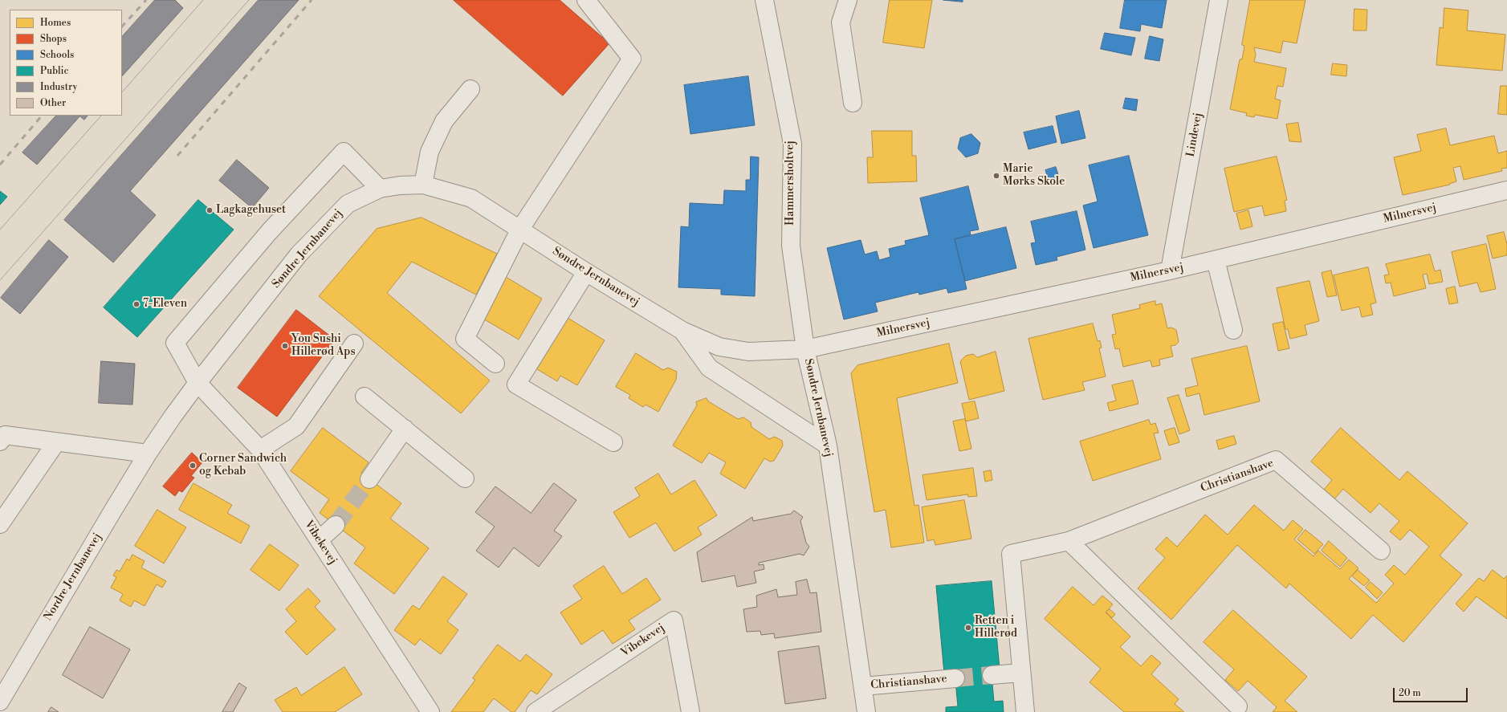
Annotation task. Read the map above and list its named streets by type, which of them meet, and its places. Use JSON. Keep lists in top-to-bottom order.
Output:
{
  "streets": {
    "street": [
      "Lindevej",
      "Hammersholtvej",
      "Milnersvej",
      "Søndre Jernbanevej",
      "Christianshave",
      "Vibekevej",
      "Nordre Jernbanevej"
    ]
  },
  "crossings": [
    ["Lindevej", "Milnersvej"],
    ["Hammersholtvej", "Milnersvej"],
    ["Hammersholtvej", "Søndre Jernbanevej"],
    ["Milnersvej", "Søndre Jernbanevej"],
    ["Søndre Jernbanevej", "Christianshave"],
    ["Søndre Jernbanevej", "Vibekevej"],
    ["Søndre Jernbanevej", "Nordre Jernbanevej"]
  ],
  "places": [
    "Marie Mørks Skole",
    "Lagkagehuset",
    "7-Eleven",
    "You Sushi Hillerød Aps",
    "Corner Sandwich og Kebab",
    "Retten i Hillerød"
  ],
  "legend": [
    "Homes",
    "Shops",
    "Schools",
    "Public",
    "Industry",
    "Other"
  ],
  "scale_bar": "20 m"
}
